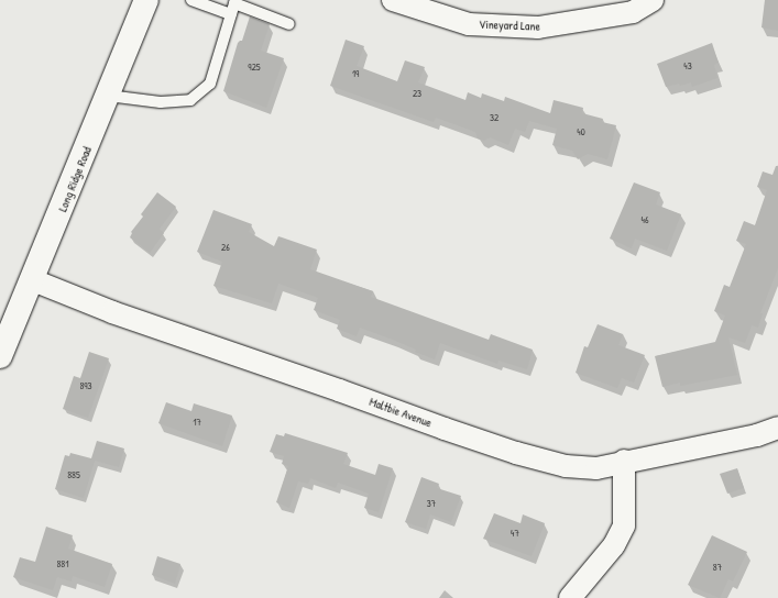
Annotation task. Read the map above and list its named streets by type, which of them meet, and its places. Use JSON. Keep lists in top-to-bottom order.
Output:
{
  "streets": {
    "main road": ["Long Ridge Road"],
    "street": ["Vineyard Lane", "Maltbie Avenue"]
  },
  "crossings": [
    ["Long Ridge Road", "Maltbie Avenue"]
  ],
  "house_numbers": [
    "43",
    "925",
    "19",
    "23",
    "32",
    "40",
    "46",
    "26",
    "893",
    "17",
    "885",
    "37",
    "47",
    "881",
    "87"
  ]
}
